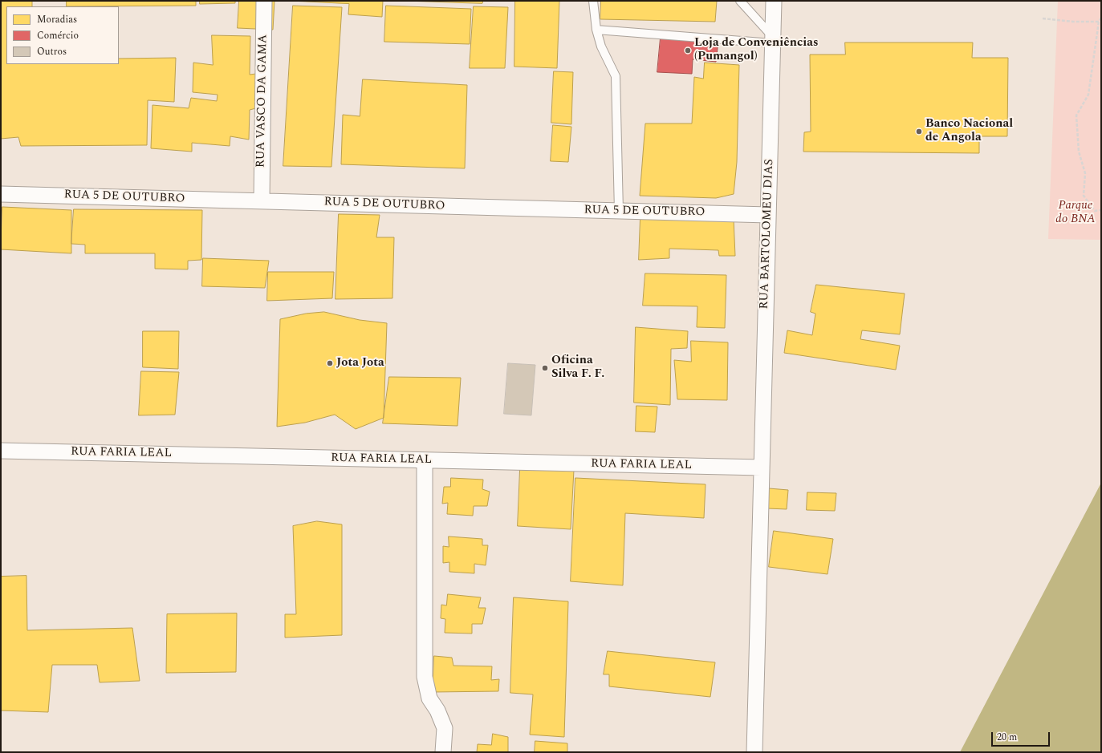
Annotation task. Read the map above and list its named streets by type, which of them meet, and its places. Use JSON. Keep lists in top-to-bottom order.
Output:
{
  "streets": {
    "street": [
      "RUA VASCO DA GAMA",
      "RUA 5 DE OUTUBRO",
      "RUA BARTOLOMEU DIAS",
      "RUA FARIA LEAL"
    ]
  },
  "crossings": [
    ["RUA VASCO DA GAMA", "RUA 5 DE OUTUBRO"],
    ["RUA 5 DE OUTUBRO", "RUA BARTOLOMEU DIAS"],
    ["RUA BARTOLOMEU DIAS", "RUA FARIA LEAL"]
  ],
  "parks": ["Parque do BNA"],
  "places": [
    "Loja de Conveniências (Pumangol)",
    "Banco Nacional de Angola",
    "Jota Jota",
    "Oficina Silva F. F."
  ],
  "legend": ["Moradias", "Comércio", "Outros"],
  "scale_bar": "20 m"
}
